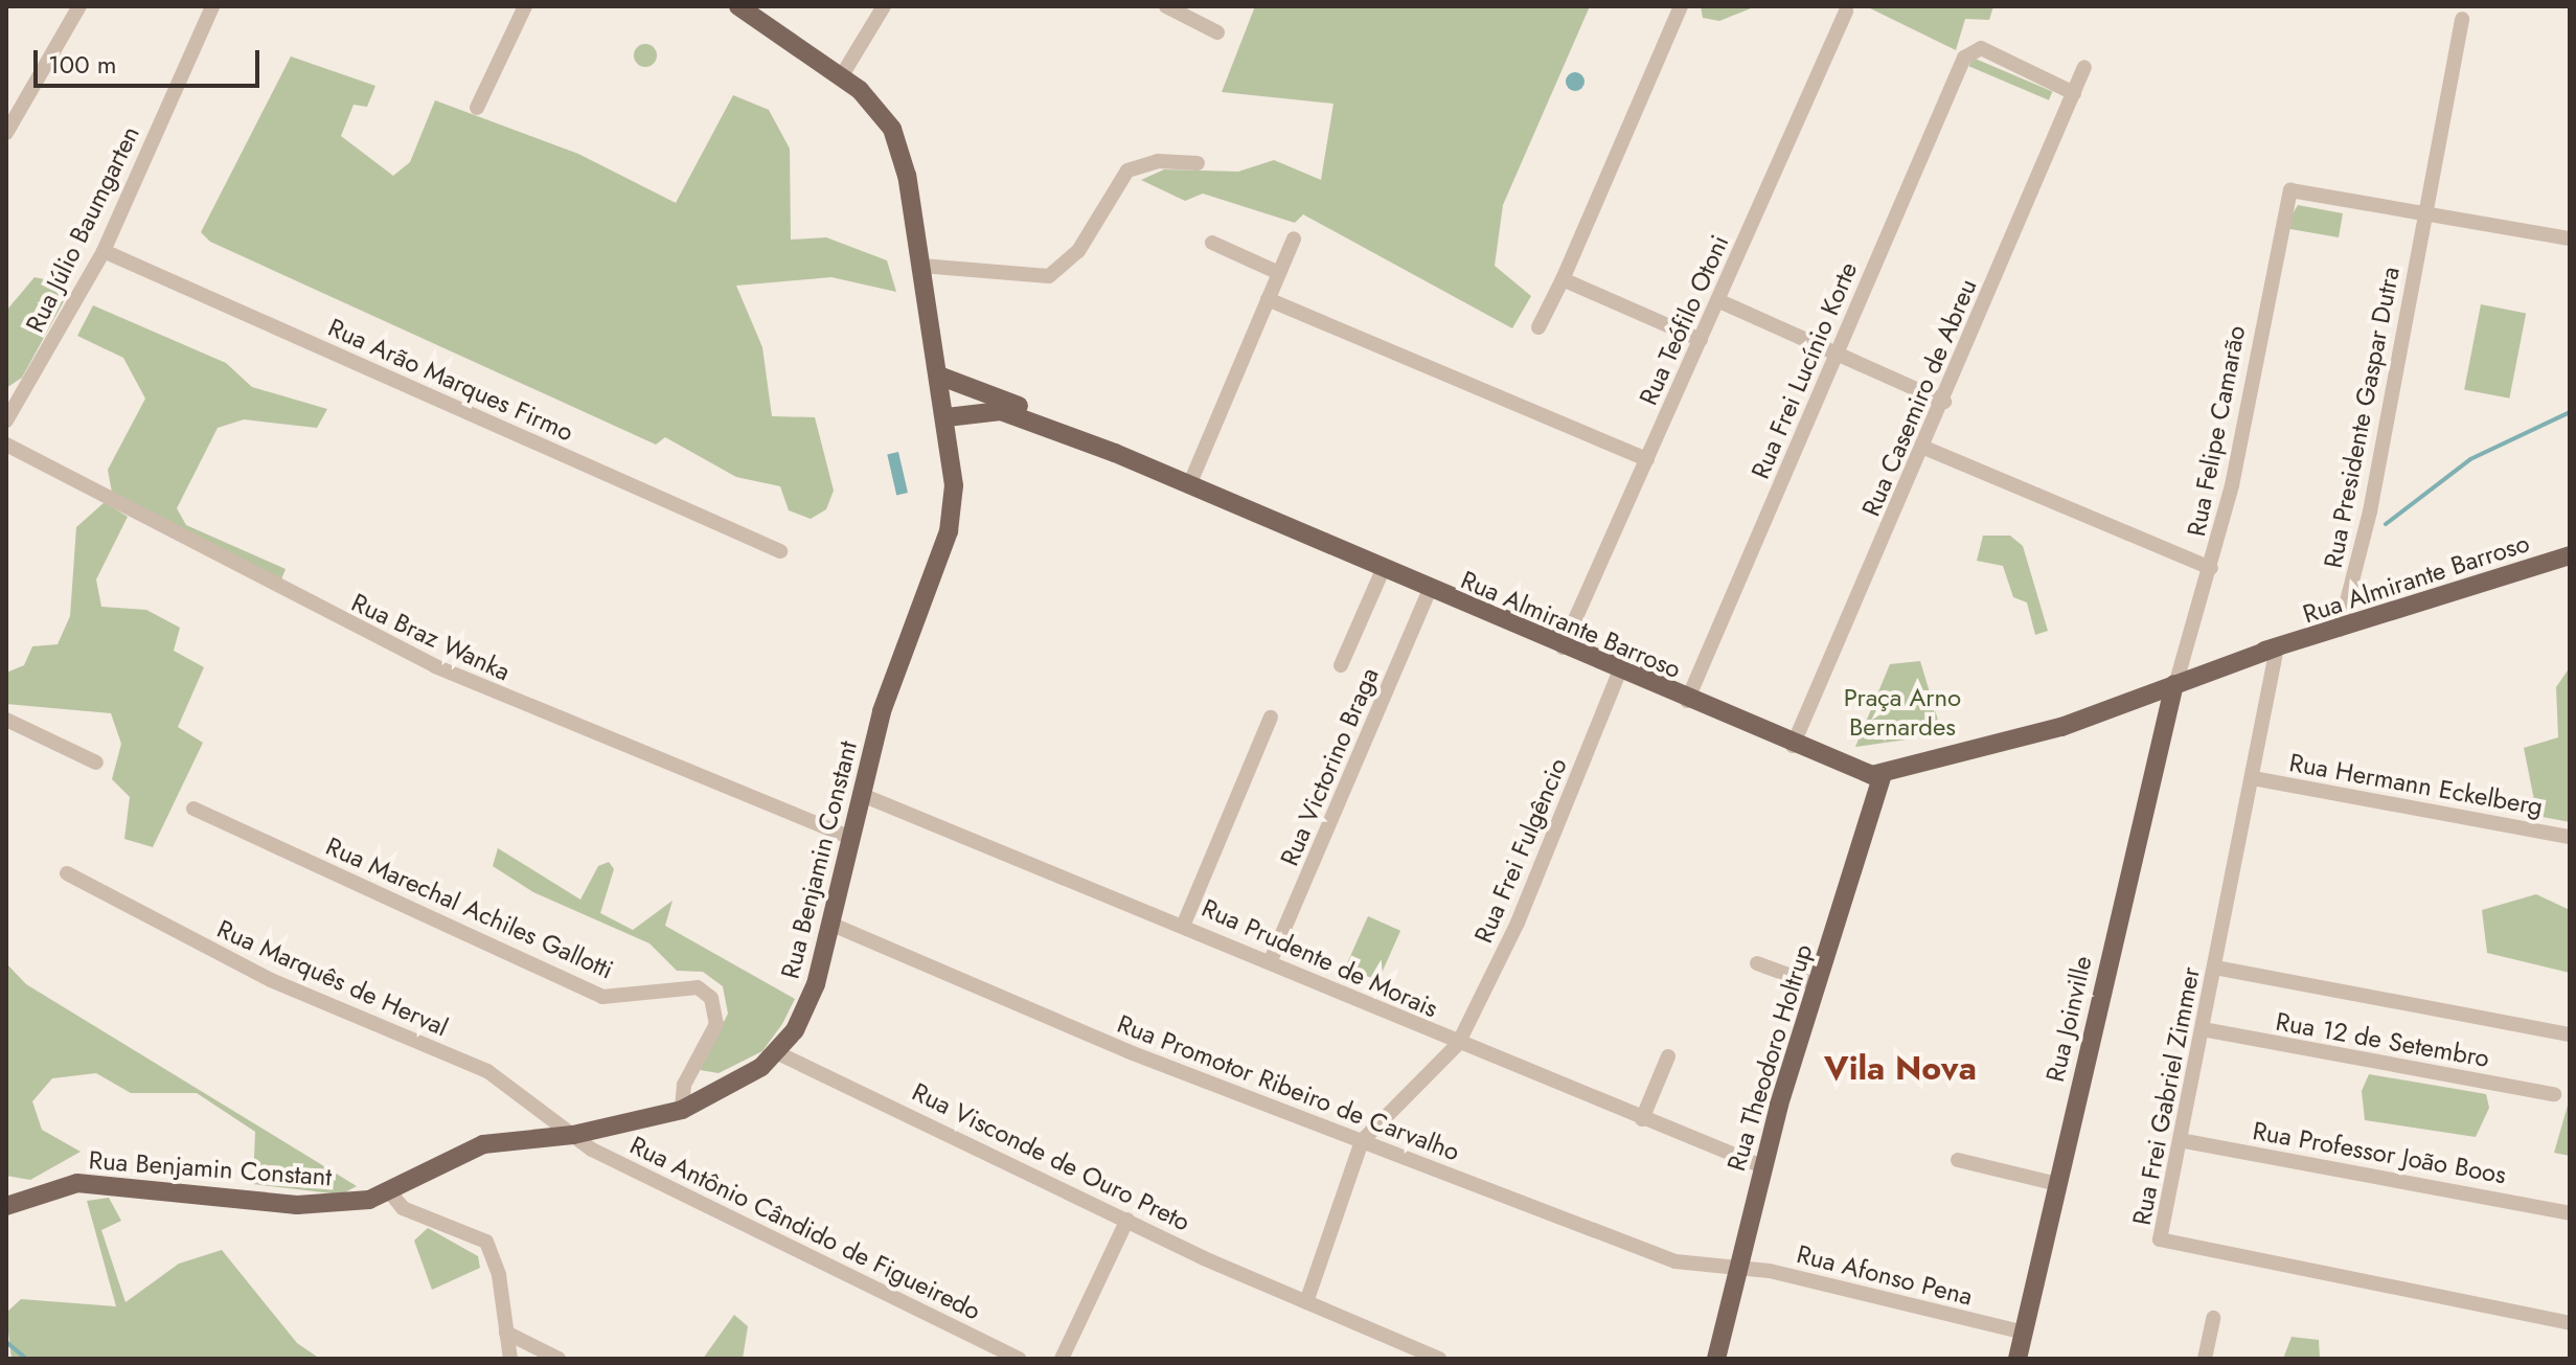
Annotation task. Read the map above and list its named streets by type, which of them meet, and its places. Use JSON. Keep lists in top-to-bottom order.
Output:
{
  "streets": {
    "main road": [
      "Rua Almirante Barroso",
      "Rua Benjamin Constant",
      "Rua Joinville",
      "Rua Theodoro Holtrup"
    ],
    "street": [
      "Rua Júlio Baumgarten",
      "Rua Teófilo Otoni",
      "Rua Frei Lucínio Korte",
      "Rua Arão Marques Firmo",
      "Rua Casemiro de Abreu",
      "Rua Presidente Gaspar Dutra",
      "Rua Felipe Camarão",
      "Rua Braz Wanka",
      "Rua Victorino Braga",
      "Rua Hermann Eckelberg",
      "Rua Frei Fulgêncio",
      "Rua Marechal Achiles Gallotti",
      "Rua Prudente de Morais",
      "Rua Marquês de Herval",
      "Rua 12 de Setembro",
      "Rua Promotor Ribeiro de Carvalho",
      "Rua Frei Gabriel Zimmer",
      "Rua Professor João Boos",
      "Rua Visconde de Ouro Preto",
      "Rua Antônio Cândido de Figueiredo",
      "Rua Afonso Pena"
    ]
  },
  "crossings": [
    ["Rua Júlio Baumgarten", "Rua Arão Marques Firmo"],
    ["Rua Teófilo Otoni", "Rua Almirante Barroso"],
    ["Rua Frei Lucínio Korte", "Rua Casemiro de Abreu"],
    ["Rua Frei Lucínio Korte", "Rua Almirante Barroso"],
    ["Rua Casemiro de Abreu", "Rua Almirante Barroso"],
    ["Rua Presidente Gaspar Dutra", "Rua Felipe Camarão"],
    ["Rua Presidente Gaspar Dutra", "Rua Almirante Barroso"],
    ["Rua Felipe Camarão", "Rua Almirante Barroso"],
    ["Rua Felipe Camarão", "Rua Joinville"],
    ["Rua Almirante Barroso", "Rua Victorino Braga"],
    ["Rua Almirante Barroso", "Rua Frei Fulgêncio"],
    ["Rua Almirante Barroso", "Rua Benjamin Constant"],
    ["Rua Almirante Barroso", "Rua Joinville"],
    ["Rua Almirante Barroso", "Rua Theodoro Holtrup"],
    ["Rua Almirante Barroso", "Rua Frei Gabriel Zimmer"],
    ["Rua Braz Wanka", "Rua Benjamin Constant"],
    ["Rua Victorino Braga", "Rua Prudente de Morais"],
    ["Rua Hermann Eckelberg", "Rua Frei Gabriel Zimmer"],
    ["Rua Frei Fulgêncio", "Rua Prudente de Morais"],
    ["Rua Frei Fulgêncio", "Rua Promotor Ribeiro de Carvalho"],
    ["Rua Benjamin Constant", "Rua Marechal Achiles Gallotti"],
    ["Rua Benjamin Constant", "Rua Prudente de Morais"],
    ["Rua Benjamin Constant", "Rua Marquês de Herval"],
    ["Rua Benjamin Constant", "Rua Promotor Ribeiro de Carvalho"],
    ["Rua Benjamin Constant", "Rua Visconde de Ouro Preto"],
    ["Rua Benjamin Constant", "Rua Antônio Cândido de Figueiredo"],
    ["Rua Prudente de Morais", "Rua Theodoro Holtrup"],
    ["Rua Marquês de Herval", "Rua Antônio Cândido de Figueiredo"],
    ["Rua Joinville", "Rua Afonso Pena"],
    ["Rua 12 de Setembro", "Rua Frei Gabriel Zimmer"],
    ["Rua Theodoro Holtrup", "Rua Promotor Ribeiro de Carvalho"],
    ["Rua Theodoro Holtrup", "Rua Afonso Pena"],
    ["Rua Promotor Ribeiro de Carvalho", "Rua Afonso Pena"],
    ["Rua Frei Gabriel Zimmer", "Rua Professor João Boos"]
  ],
  "districts": ["Vila Nova"],
  "parks": ["Praça Arno Bernardes"],
  "scale_bar": "100 m"
}
